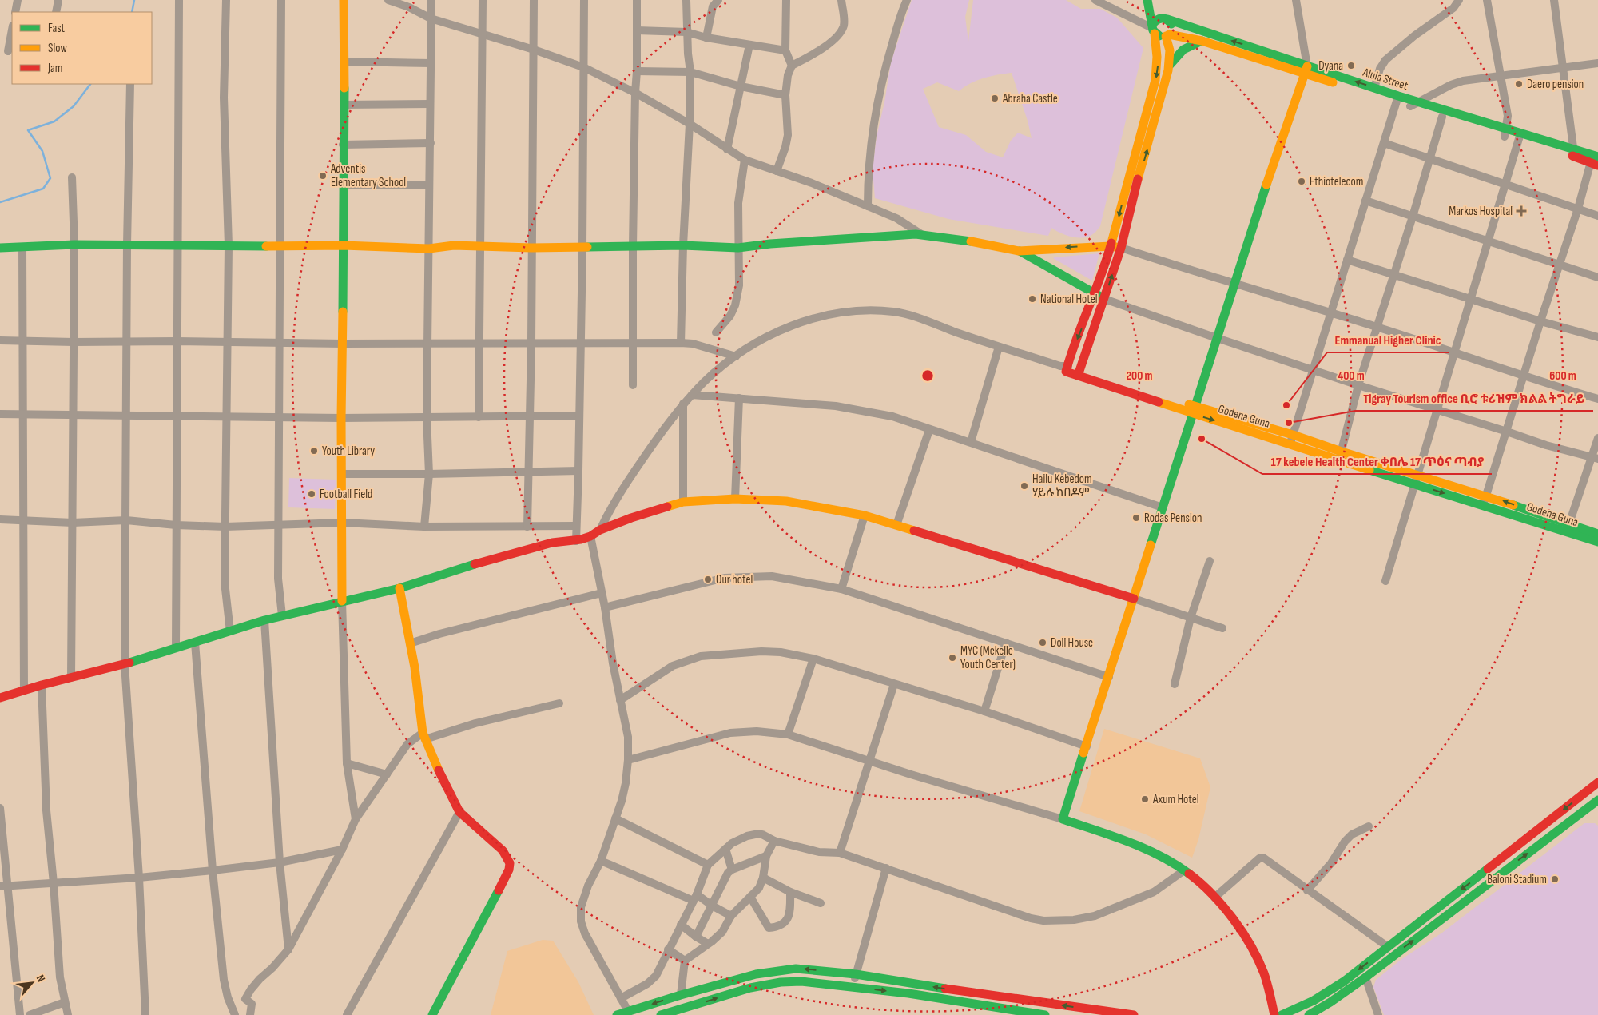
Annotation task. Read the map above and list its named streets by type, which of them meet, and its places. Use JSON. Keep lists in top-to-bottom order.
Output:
{
  "streets": {
    "street": ["Alula Street", "Godena Guna"]
  },
  "places": {
    "other": [
      "Dyana",
      "Daero pension",
      "Abraha Castle",
      "Adventis Elementary School",
      "Ethiotelecom",
      "National Hotel",
      "Emmanual Higher Clinic",
      "Tigray Tourism office ቢሮ ቱሪዝም ክልል ትግራይ",
      "17 kebele Health Center ቀበሌ 17 ጥዕና ጣብያ",
      "Youth Library",
      "Hailu Kebedom ሃይሉ ከበዶም",
      "Football Field",
      "Rodas Pension",
      "Our hotel",
      "Doll House",
      "MYC (Mekelle Youth Center)",
      "Axum Hotel",
      "Baloni Stadium"
    ],
    "health": ["Markos Hospital"]
  },
  "legend": ["Fast", "Slow", "Jam"],
  "north": "top right",
  "rings": ["200 m", "400 m", "600 m"]
}
